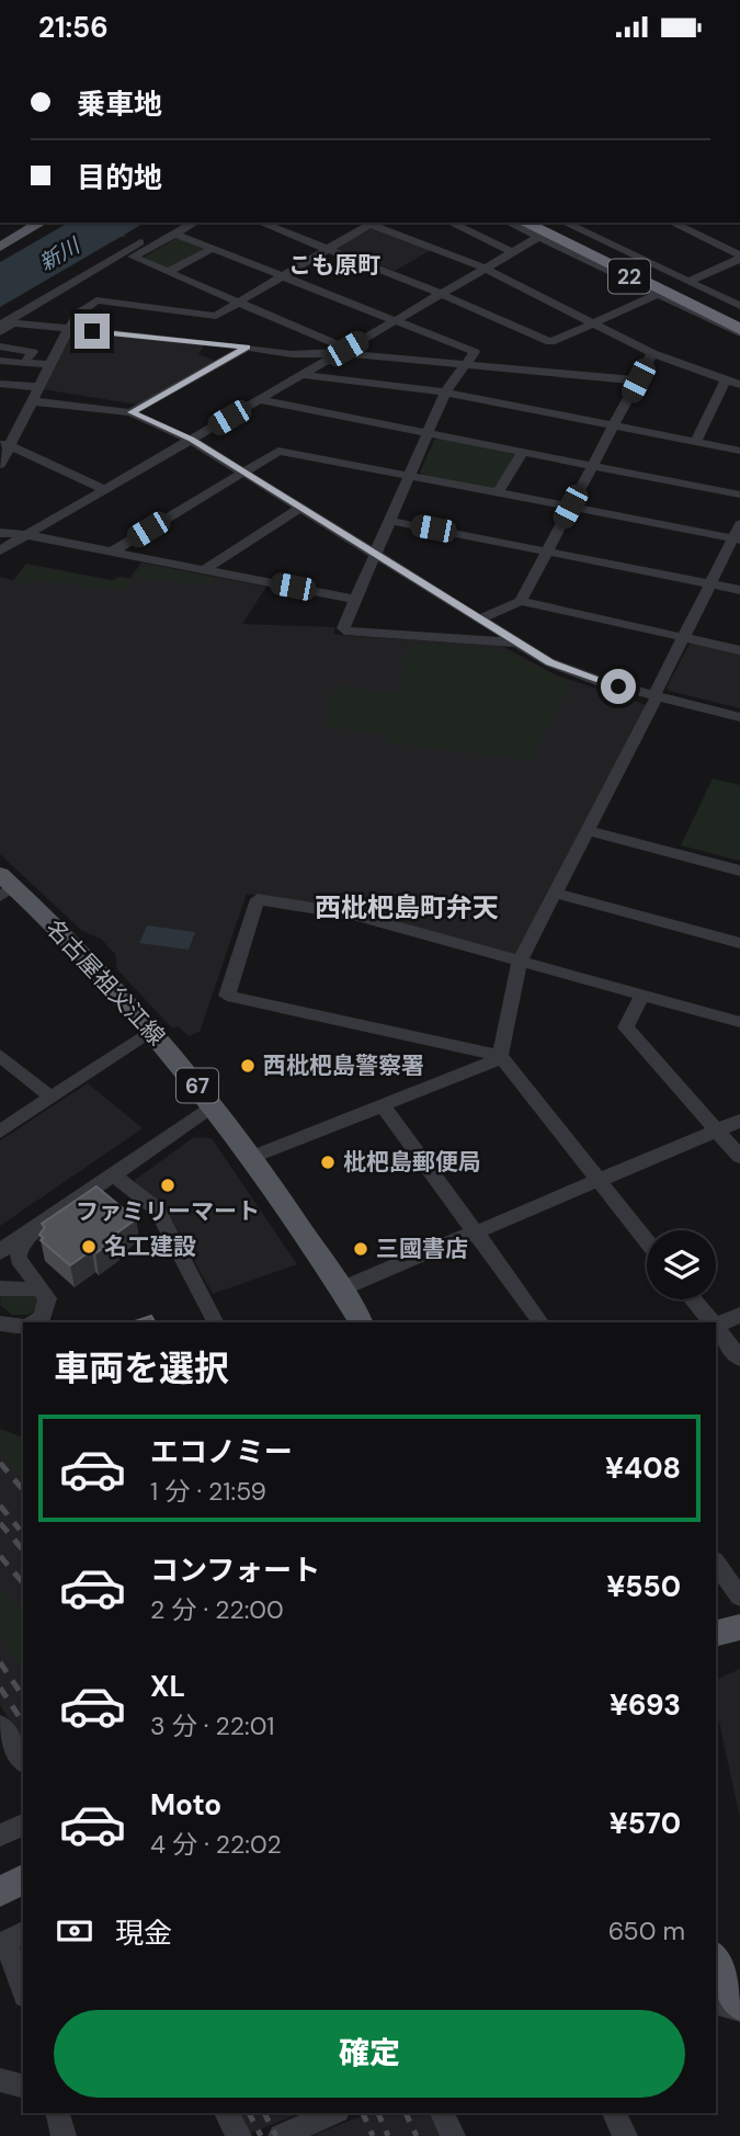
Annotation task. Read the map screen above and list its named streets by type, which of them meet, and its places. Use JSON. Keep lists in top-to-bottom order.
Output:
{
  "streets": {
    "highway": ["22"],
    "main road": ["名古屋祖父江線", "67"]
  },
  "districts": ["こも原町", "西枇杷島町弁天"],
  "water": ["新川"],
  "places": [
    "西枇杷島警察署",
    "枇杷島郵便局",
    "ファミリーマート",
    "名工建設",
    "三國書店"
  ],
  "page": {
    "status": "21:56",
    "banner": ["乗車地", "目的地"],
    "heading": "車両を選択",
    "list": [
      {
        "name": "エコノミー",
        "note": "1 分 · 21:59",
        "value": "¥408"
      },
      {
        "name": "コンフォート",
        "note": "2 分 · 22:00",
        "value": "¥550"
      },
      {
        "name": "XL",
        "note": "3 分 · 22:01",
        "value": "¥693"
      },
      {
        "name": "Moto",
        "note": "4 分 · 22:02",
        "value": "¥570"
      }
    ],
    "pay": ["現金", "650 m"],
    "buttons": "確定"
  }
}
